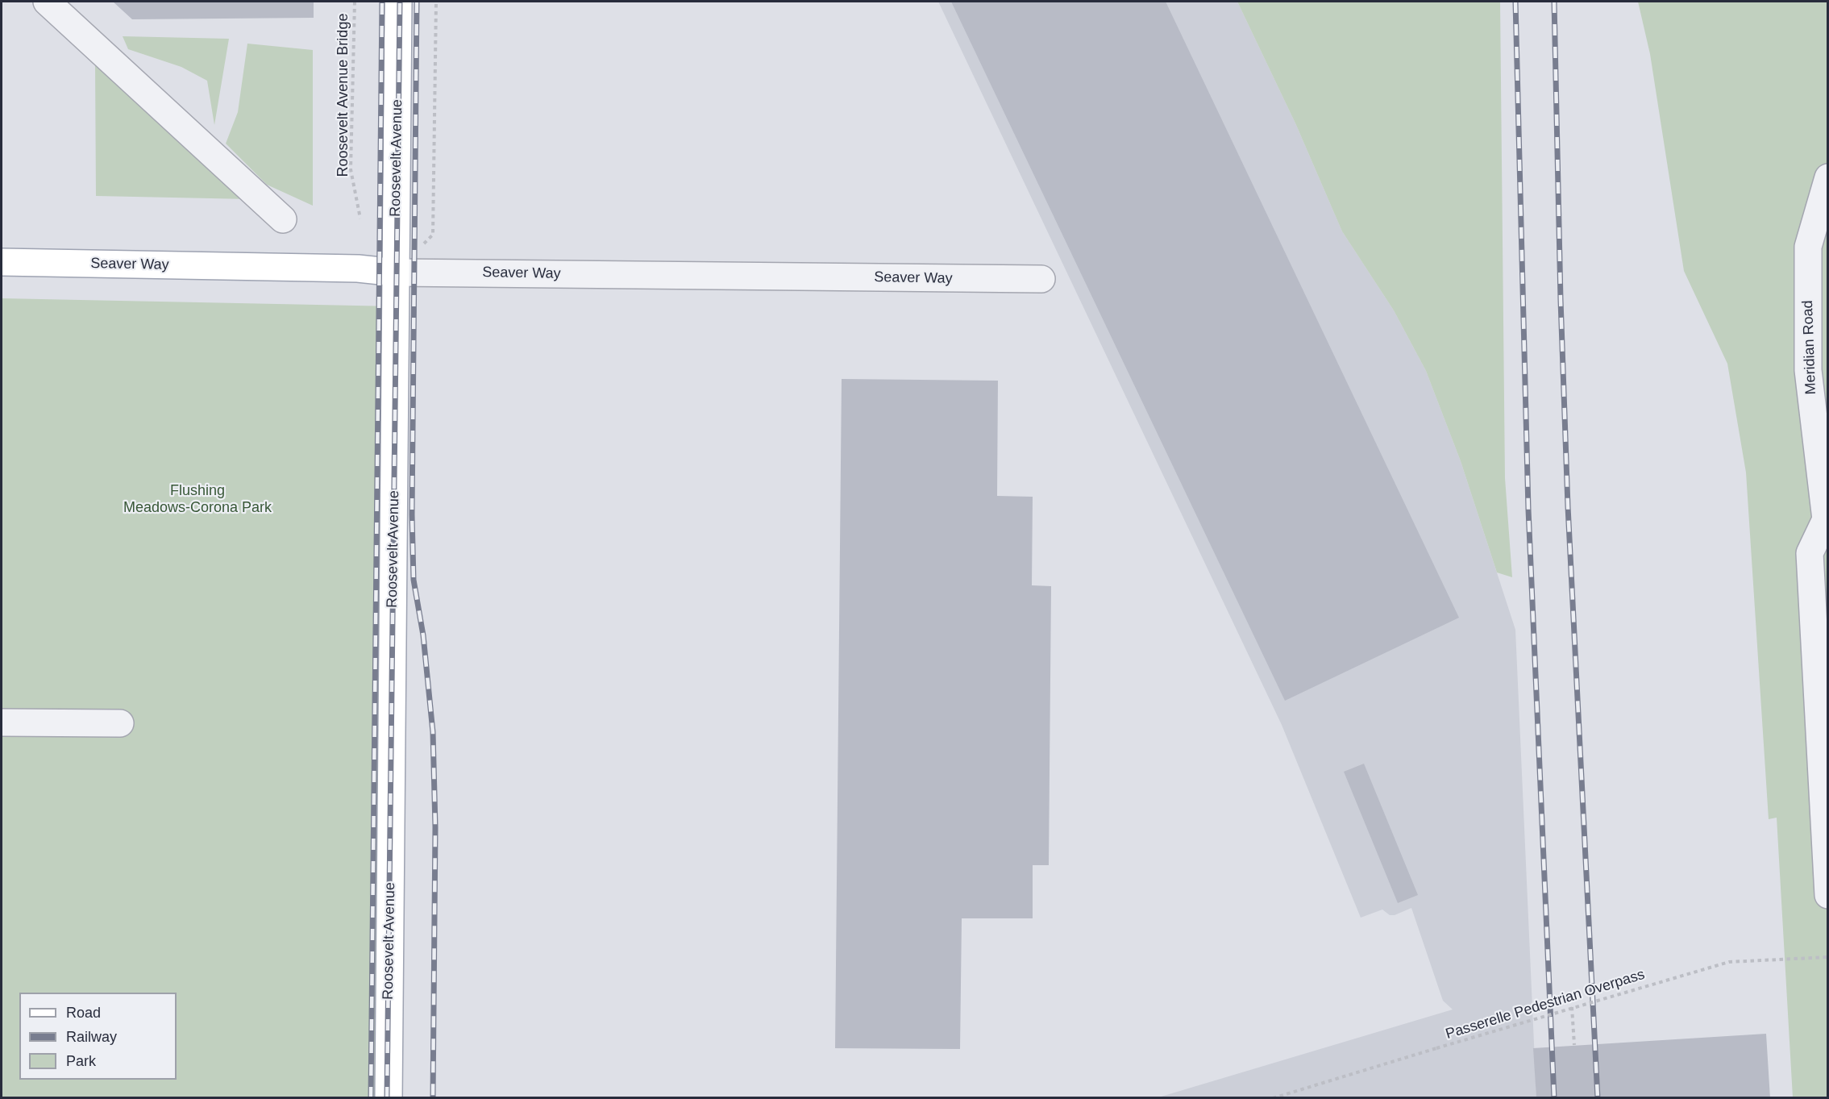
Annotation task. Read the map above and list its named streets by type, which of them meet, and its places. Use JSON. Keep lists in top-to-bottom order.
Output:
{
  "streets": {
    "main road": ["Roosevelt Avenue", "Seaver Way"],
    "street": ["Meridian Road"],
    "path": ["Roosevelt Avenue Bridge", "Passerelle Pedestrian Overpass"]
  },
  "crossings": [
    ["Roosevelt Avenue", "Seaver Way"]
  ],
  "parks": ["Flushing Meadows-Corona Park"],
  "legend": ["Road", "Railway", "Park"]
}
